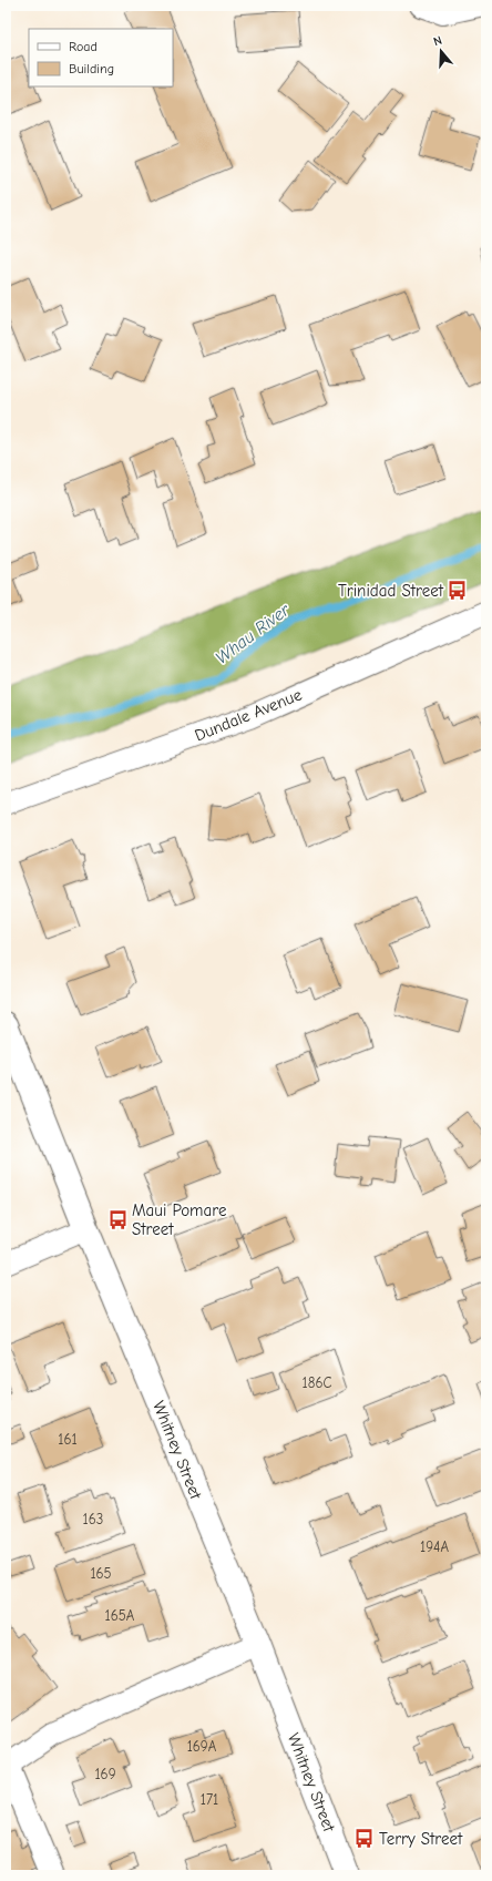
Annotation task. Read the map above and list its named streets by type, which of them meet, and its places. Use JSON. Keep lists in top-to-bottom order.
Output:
{
  "streets": {
    "street": ["Dundale Avenue", "Whitney Street"]
  },
  "water": ["Whau River"],
  "places": {
    "bus stop": ["Trinidad Street", "Maui Pomare Street", "Terry Street"]
  },
  "house_numbers": [
    "186C",
    "161",
    "163",
    "194A",
    "165",
    "165A",
    "169A",
    "169",
    "171"
  ],
  "legend": ["Road", "Building"],
  "north": "top"
}
